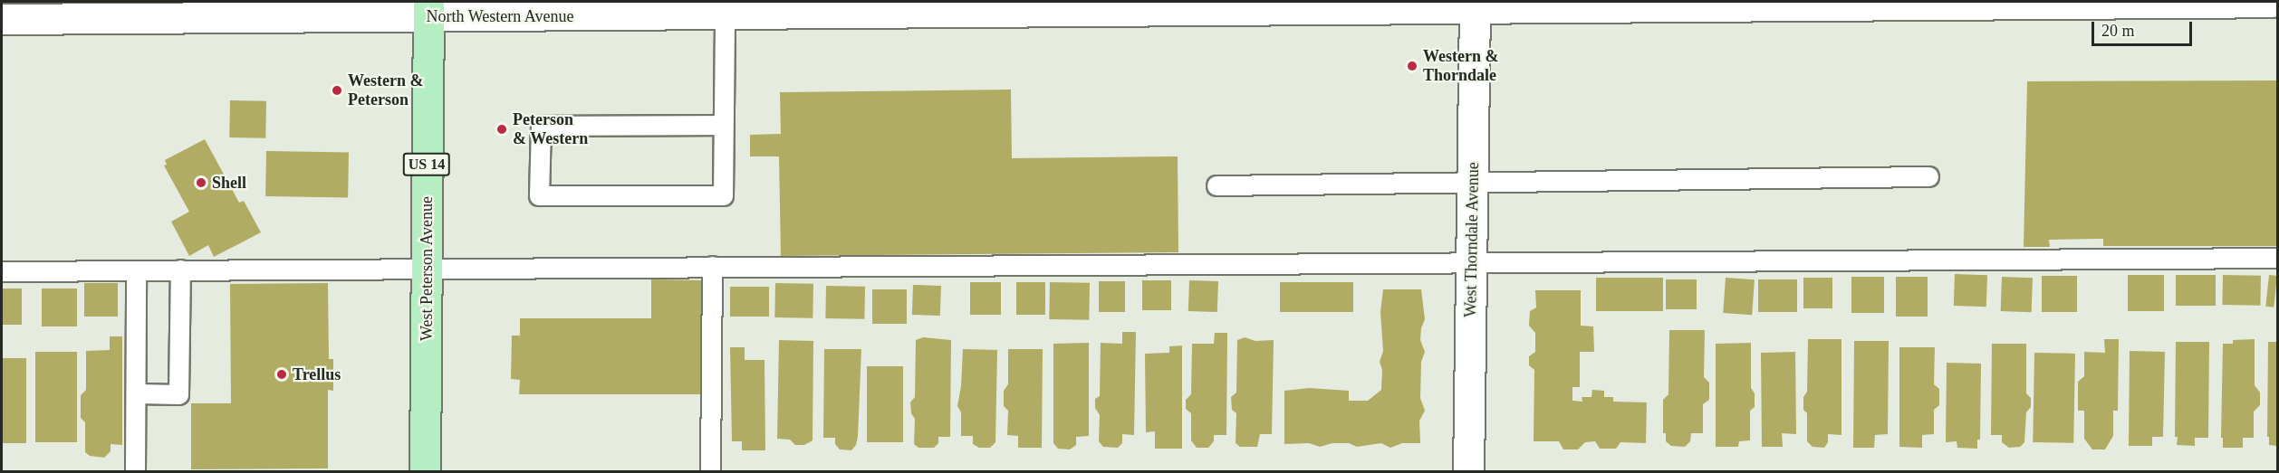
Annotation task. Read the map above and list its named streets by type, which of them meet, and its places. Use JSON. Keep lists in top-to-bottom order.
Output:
{
  "streets": {
    "main road": [
      "North Western Avenue",
      "US 14",
      "West Thorndale Avenue",
      "West Peterson Avenue"
    ]
  },
  "crossings": [
    ["North Western Avenue", "West Thorndale Avenue"],
    ["North Western Avenue", "West Peterson Avenue"]
  ],
  "places": [
    "Western & Thorndale",
    "Western & Peterson",
    "Peterson & Western",
    "Shell",
    "Trellus"
  ],
  "scale_bar": "20 m"
}
